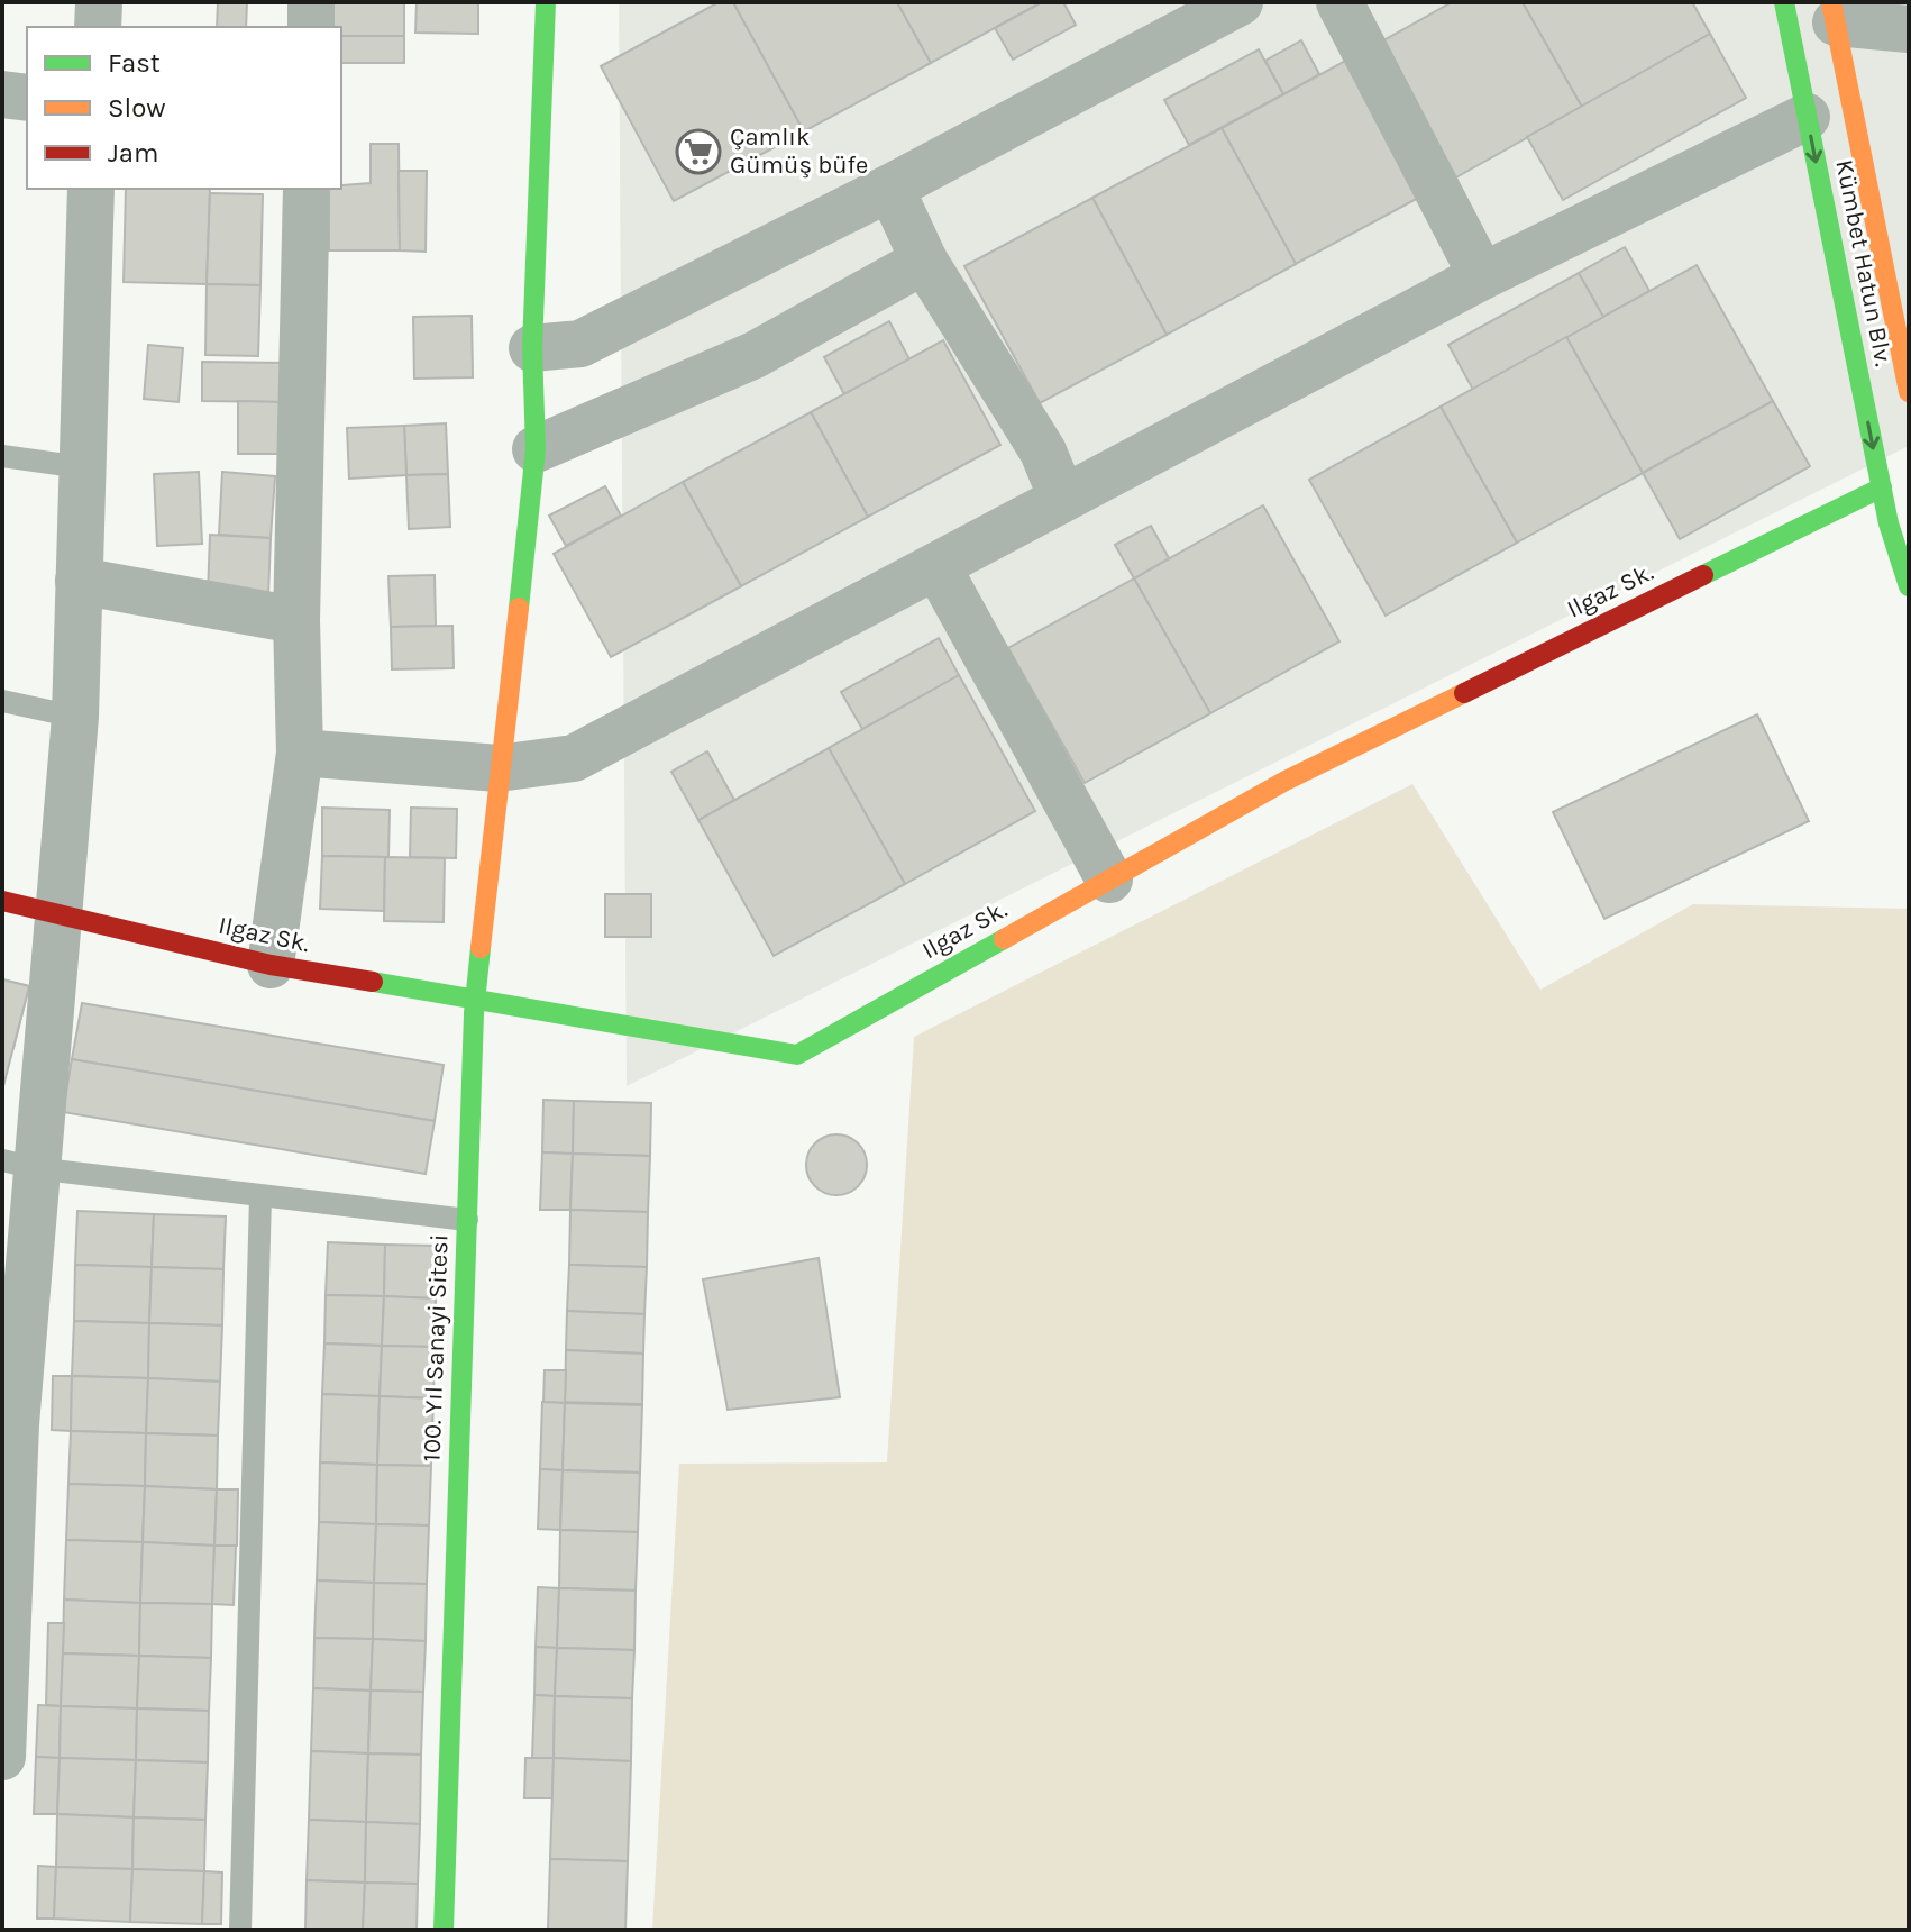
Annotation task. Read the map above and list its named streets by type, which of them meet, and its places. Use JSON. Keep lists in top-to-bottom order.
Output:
{
  "streets": {
    "street": ["Kümbet Hatun Blv.", "Ilgaz Sk.", "100. Yıl Sanayi Sitesi"]
  },
  "crossings": [
    ["Kümbet Hatun Blv.", "Ilgaz Sk."],
    ["Ilgaz Sk.", "100. Yıl Sanayi Sitesi"]
  ],
  "places": {
    "supermarket": ["Çamlık Gümüş büfe"]
  },
  "legend": ["Fast", "Slow", "Jam"]
}
